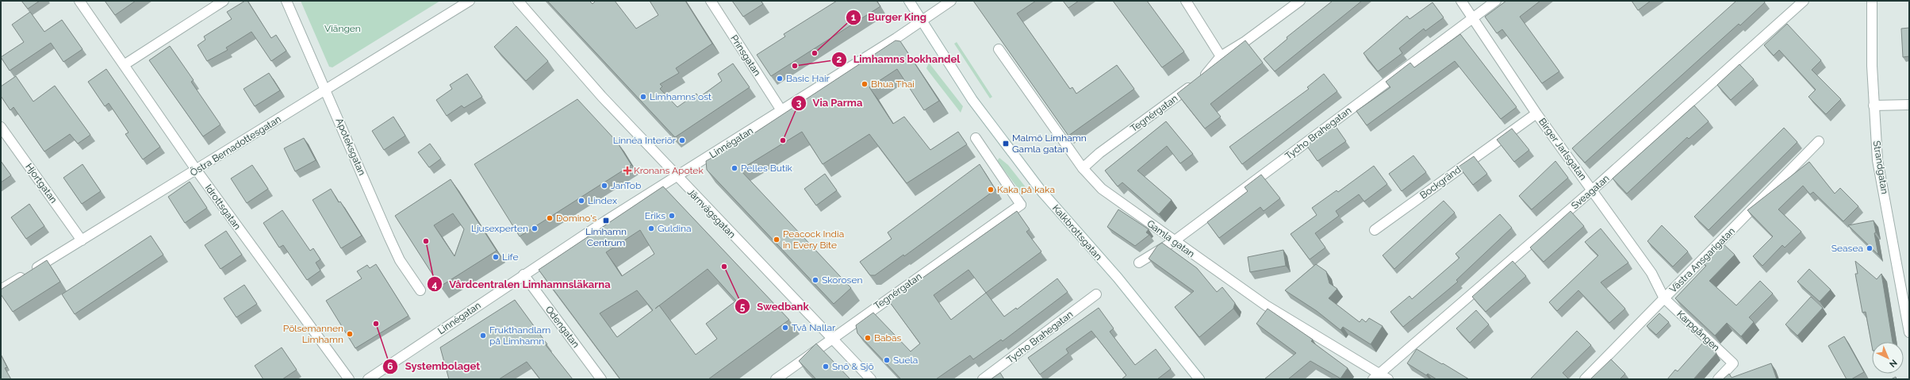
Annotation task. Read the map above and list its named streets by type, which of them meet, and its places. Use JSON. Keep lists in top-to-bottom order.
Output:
{
  "streets": {
    "street": [
      "Prinsgatan",
      "Tegnérgatan",
      "Tycho Brahegatan",
      "Linnégatan",
      "Östra Bernadottesgatan",
      "Apoteksgatan",
      "Birger Jarlsgatan",
      "Strandgatan",
      "Bockgränd",
      "Hjortgatan",
      "Sveagatan",
      "Idrottsgatan",
      "Järnvägsgatan",
      "Kalkbrottsgatan",
      "Gamla gatan",
      "Västra Ansgarigatan",
      "Odengatan",
      "Karpgången"
    ]
  },
  "crossings": [
    ["Prinsgatan", "Linnégatan"],
    ["Tegnérgatan", "Järnvägsgatan"],
    ["Tegnérgatan", "Gamla gatan"],
    ["Tycho Brahegatan", "Birger Jarlsgatan"],
    ["Tycho Brahegatan", "Gamla gatan"],
    ["Linnégatan", "Järnvägsgatan"],
    ["Linnégatan", "Kalkbrottsgatan"],
    ["Linnégatan", "Odengatan"],
    ["Östra Bernadottesgatan", "Apoteksgatan"],
    ["Östra Bernadottesgatan", "Hjortgatan"],
    ["Östra Bernadottesgatan", "Idrottsgatan"],
    ["Birger Jarlsgatan", "Bockgränd"],
    ["Birger Jarlsgatan", "Sveagatan"],
    ["Birger Jarlsgatan", "Västra Ansgarigatan"],
    ["Birger Jarlsgatan", "Karpgången"],
    ["Sveagatan", "Gamla gatan"],
    ["Västra Ansgarigatan", "Karpgången"]
  ],
  "parks": ["Viängen"],
  "places": {
    "other": [
      "Burger King",
      "Limhamns bokhandel",
      "Basic Hair",
      "Bhua Thai",
      "Limhamns ost",
      "Linnéa Interiör",
      "Via Parma",
      "Pelles Butik",
      "JanTob",
      "Kaka på kaka",
      "Lindex",
      "Eriks",
      "Domino's",
      "Ljusexperten",
      "Guldina",
      "Peacock India in Every Bite",
      "Vårdcentralen Limhamnsläkarna",
      "Seasea",
      "Life",
      "Swedbank",
      "Skorosen",
      "Systembolaget",
      "Två Nallar",
      "Pölsemannen Limhamn",
      "Frukthandlarn på Limhamn",
      "Babas",
      "Suela",
      "Snö & Sjö"
    ],
    "transit": ["Malmö Limhamn Gamla gatan", "Limhamn Centrum"],
    "health": ["Kronans Apotek"]
  },
  "north": "bottom right"
}
